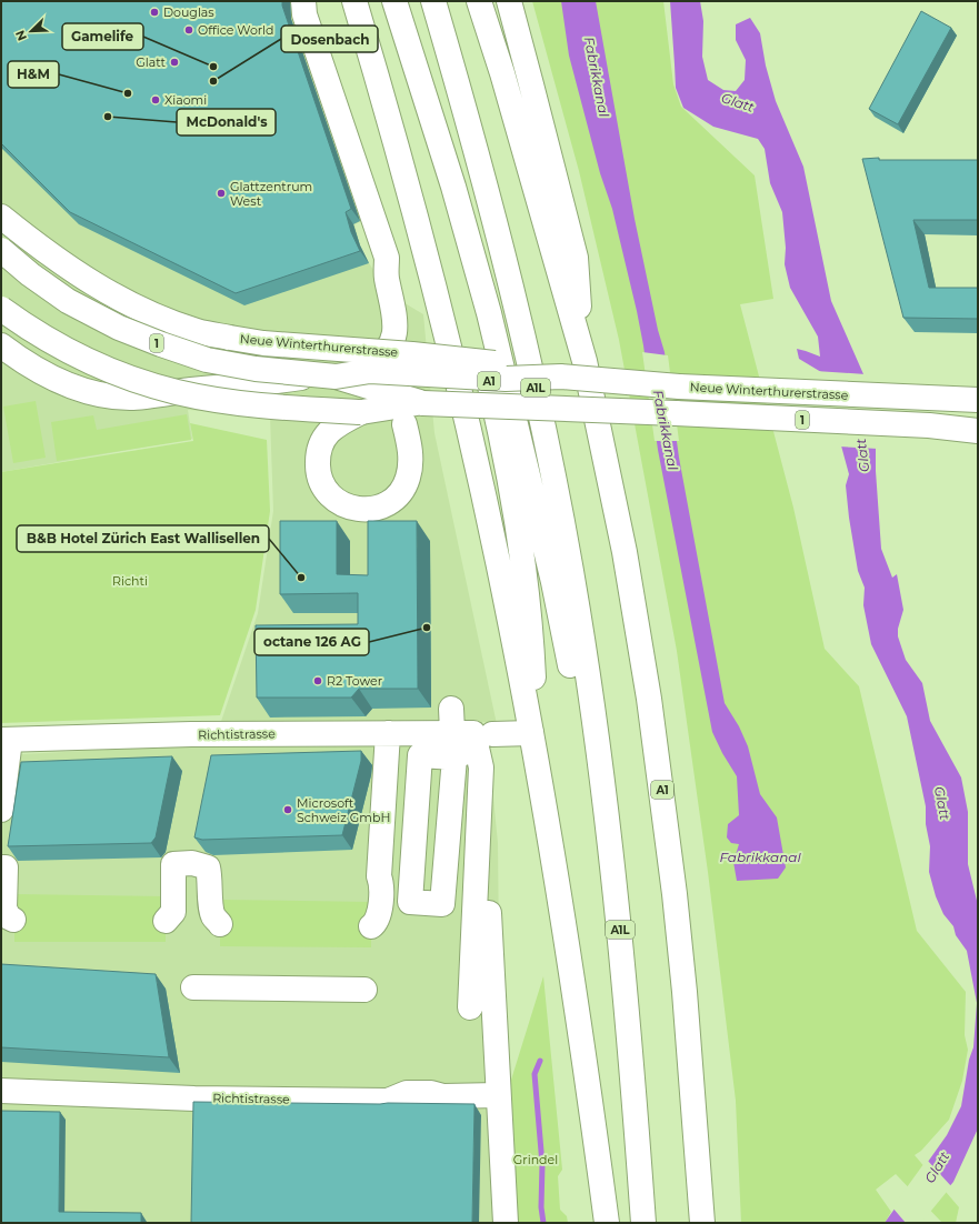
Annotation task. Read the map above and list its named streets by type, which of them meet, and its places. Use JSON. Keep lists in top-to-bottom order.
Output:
{
  "streets": {
    "main road": [
      "1",
      "Neue Winterthurerstrasse",
      "A1",
      "A1L",
      "Richtistrasse"
    ]
  },
  "crossings": [
    ["A1", "A1L"],
    ["A1", "Richtistrasse"]
  ],
  "water": ["Fabrikkanal", "Glatt"],
  "parks": ["Richti", "Grindel"],
  "places": [
    "Douglas",
    "Office World",
    "Glatt",
    "Gamelife",
    "Dosenbach",
    "H&M",
    "Xiaomi",
    "McDonald's",
    "Glattzentrum West",
    "B&B Hotel Zürich East Wallisellen",
    "octane 126 AG",
    "R2 Tower",
    "Microsoft Schweiz GmbH"
  ],
  "north": "bottom left"
}
